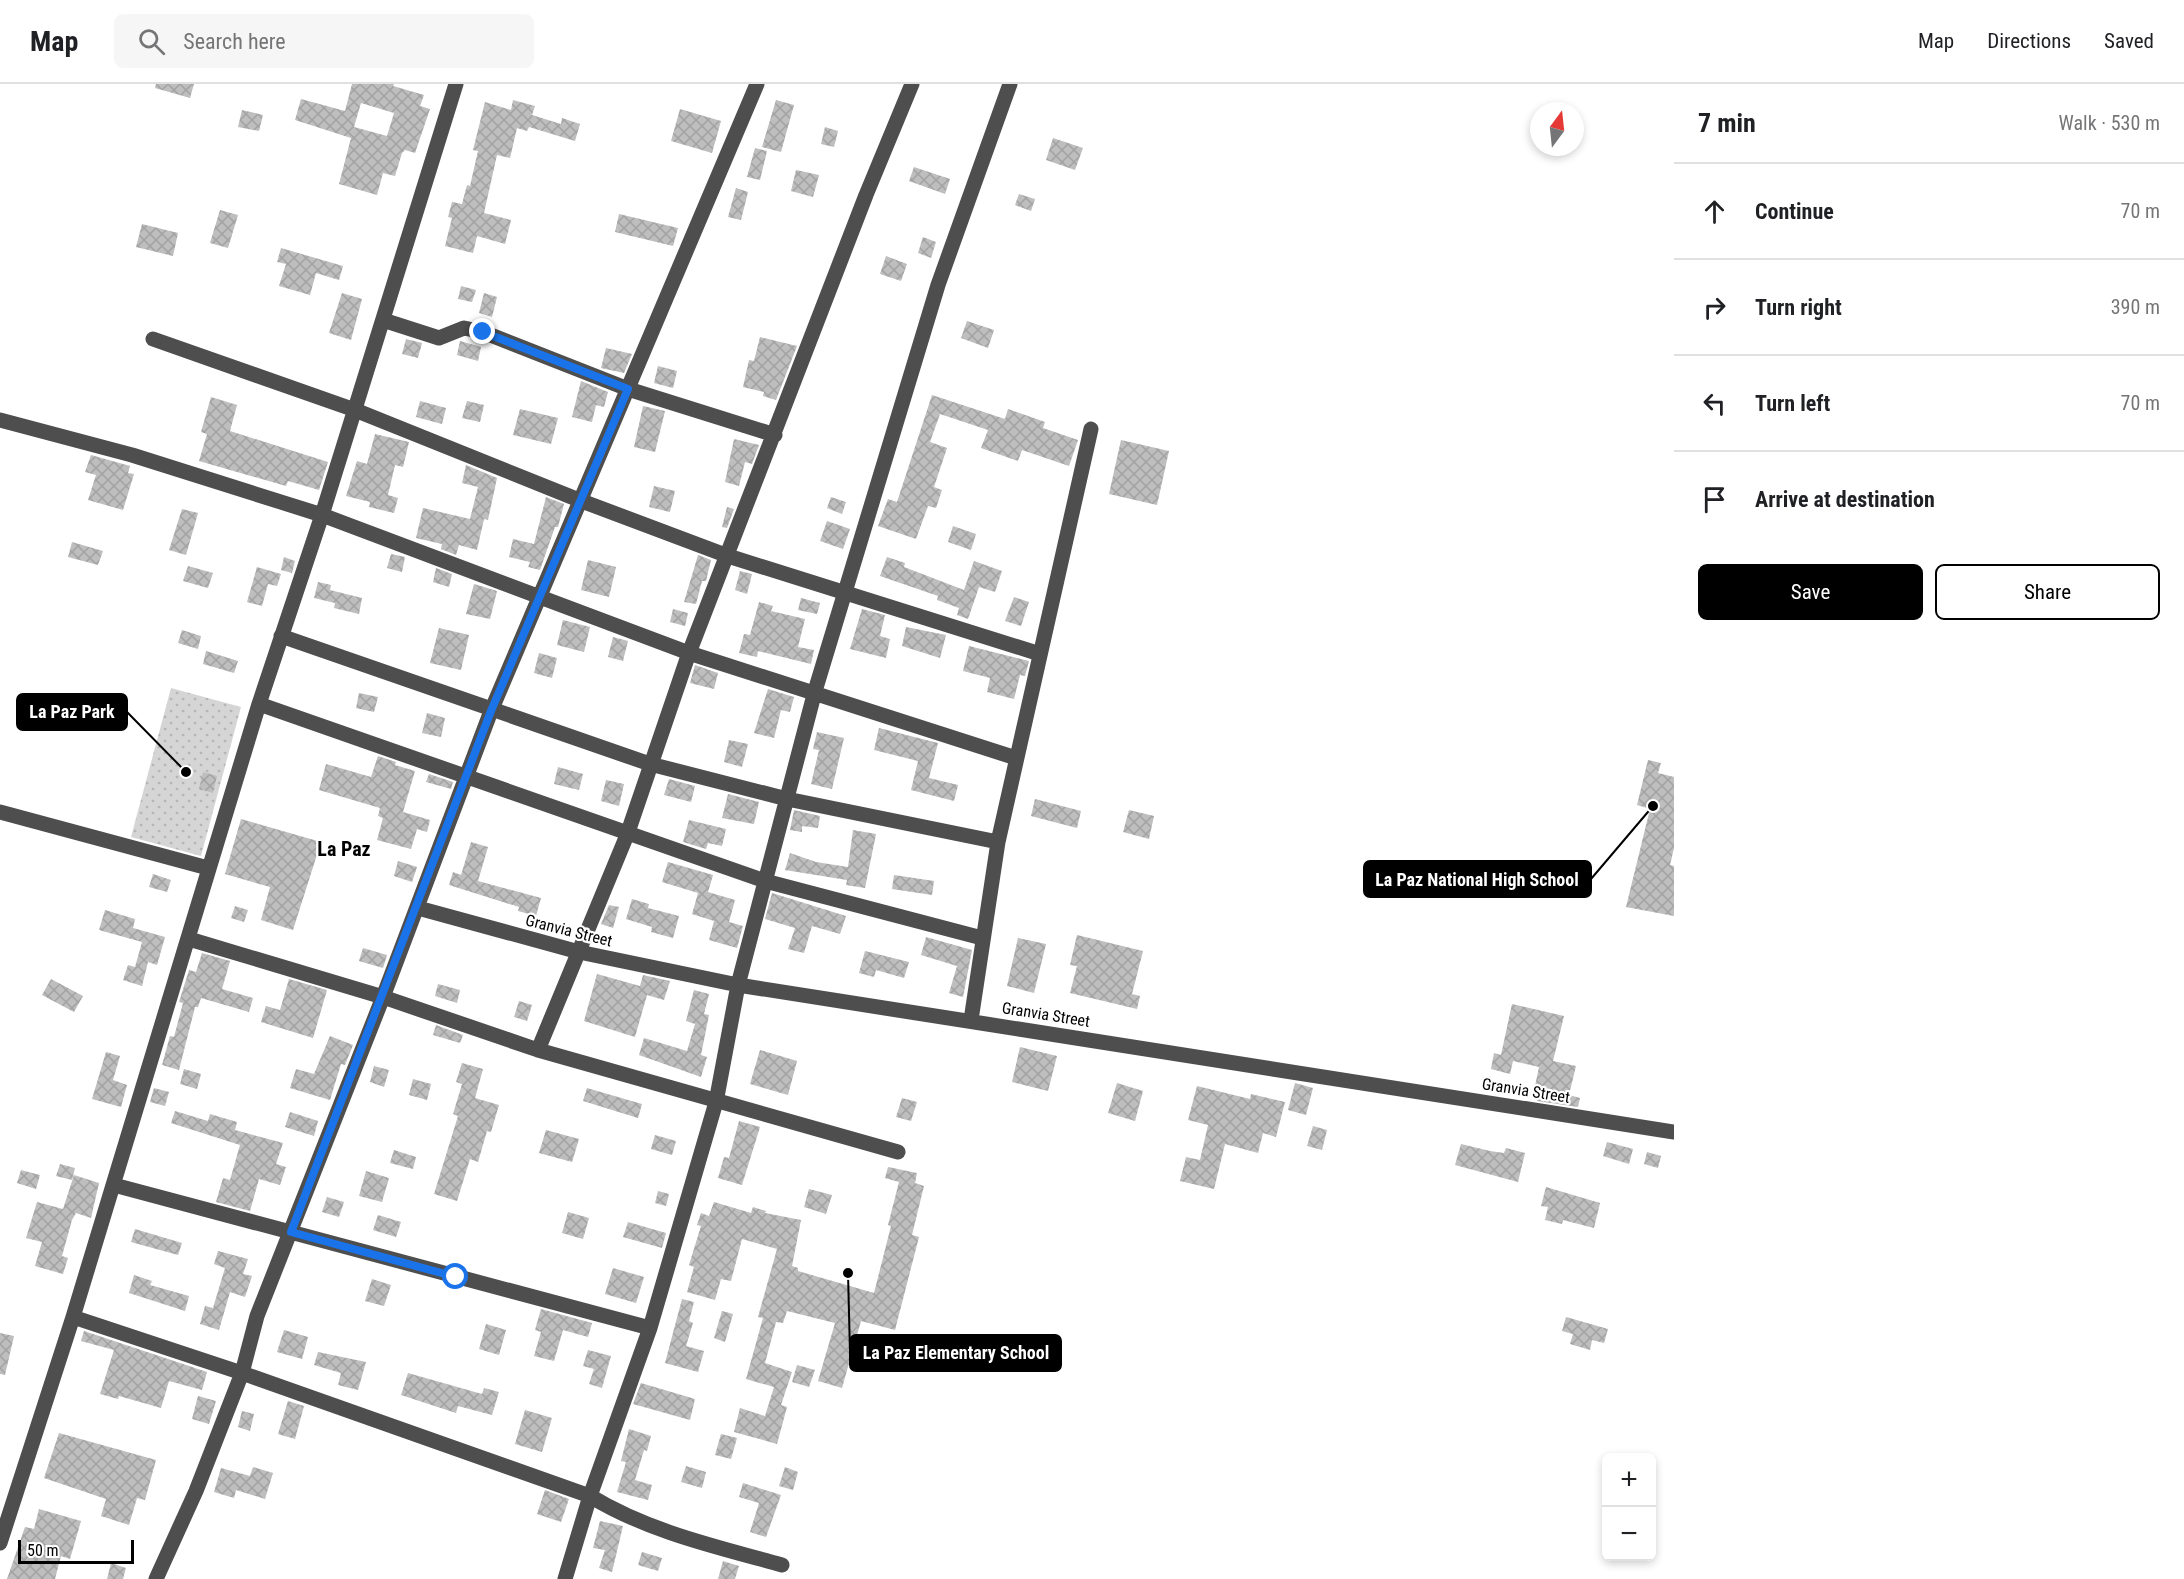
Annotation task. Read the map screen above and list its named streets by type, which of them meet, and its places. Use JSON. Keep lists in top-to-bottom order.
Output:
{
  "streets": {
    "street": ["Granvia Street"]
  },
  "districts": ["La Paz"],
  "places": ["La Paz Park", "La Paz National High School", "La Paz Elementary School"],
  "scale_bar": "50 m",
  "north": "top",
  "page": {
    "header": "Map",
    "search": "Search here",
    "nav": ["Map", "Directions", "Saved"],
    "heading": ["7 min", "Walk · 530 m"],
    "list": [
      ["Continue", "70 m"],
      ["Turn right", "390 m"],
      ["Turn left", "70 m"],
      "Arrive at destination"
    ],
    "buttons": ["Save", "Share"],
    "map_buttons": ["+", "−"],
    "scale": "50 m"
  }
}
